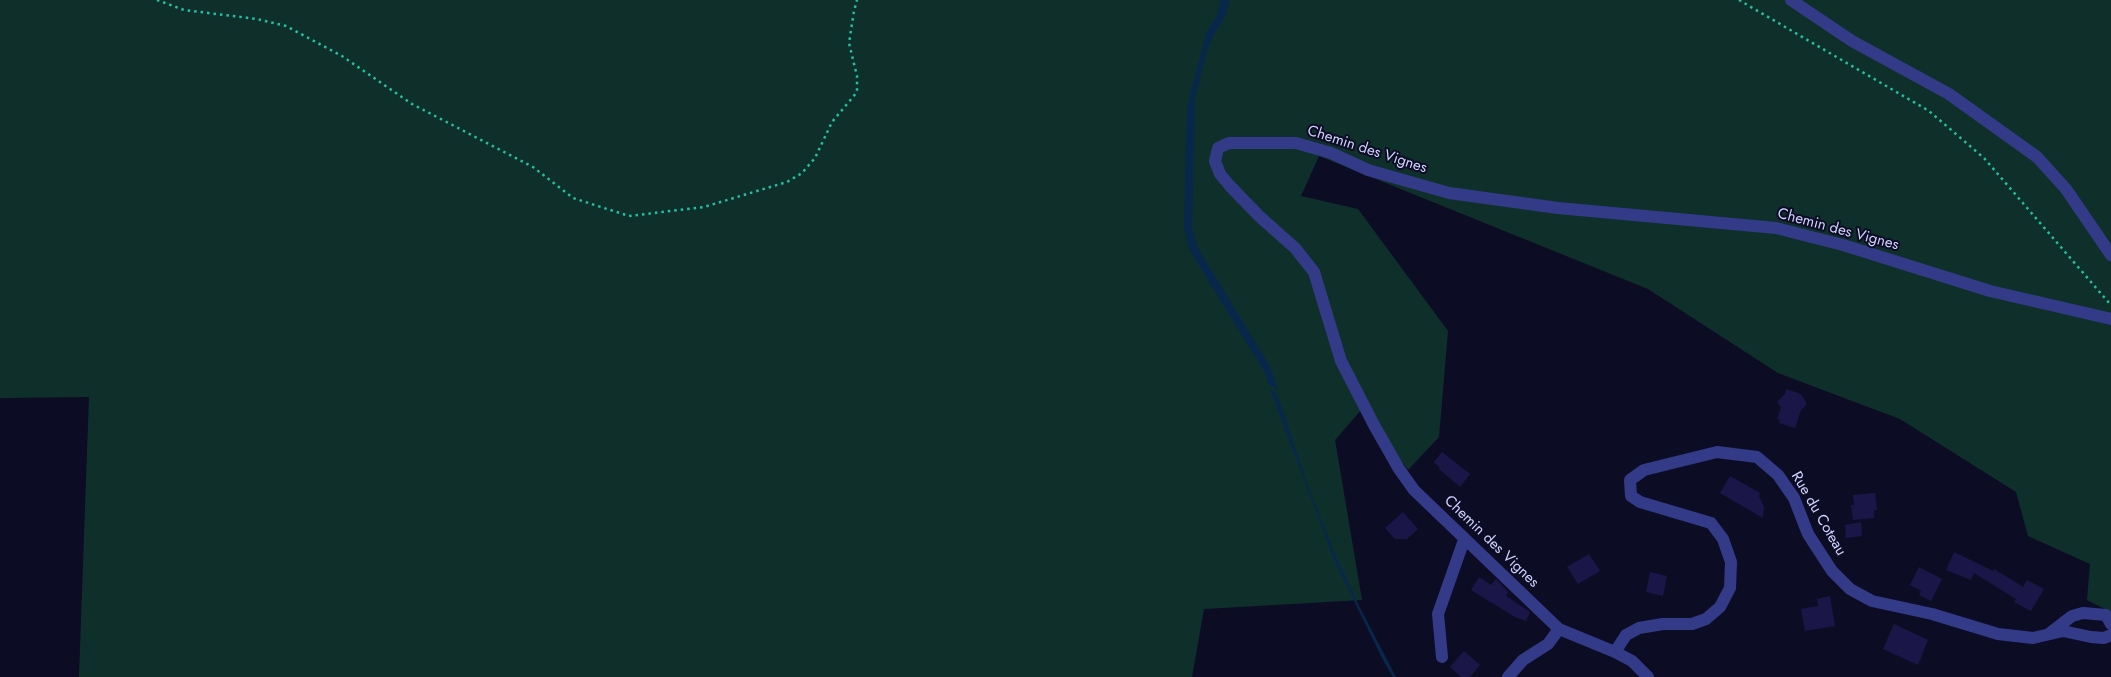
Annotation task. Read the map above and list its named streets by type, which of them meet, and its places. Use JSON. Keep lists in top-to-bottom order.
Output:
{
  "streets": {
    "street": ["Chemin des Vignes", "Rue du Coteau"]
  },
  "crossings": [
    ["Chemin des Vignes", "Rue du Coteau"]
  ]
}
